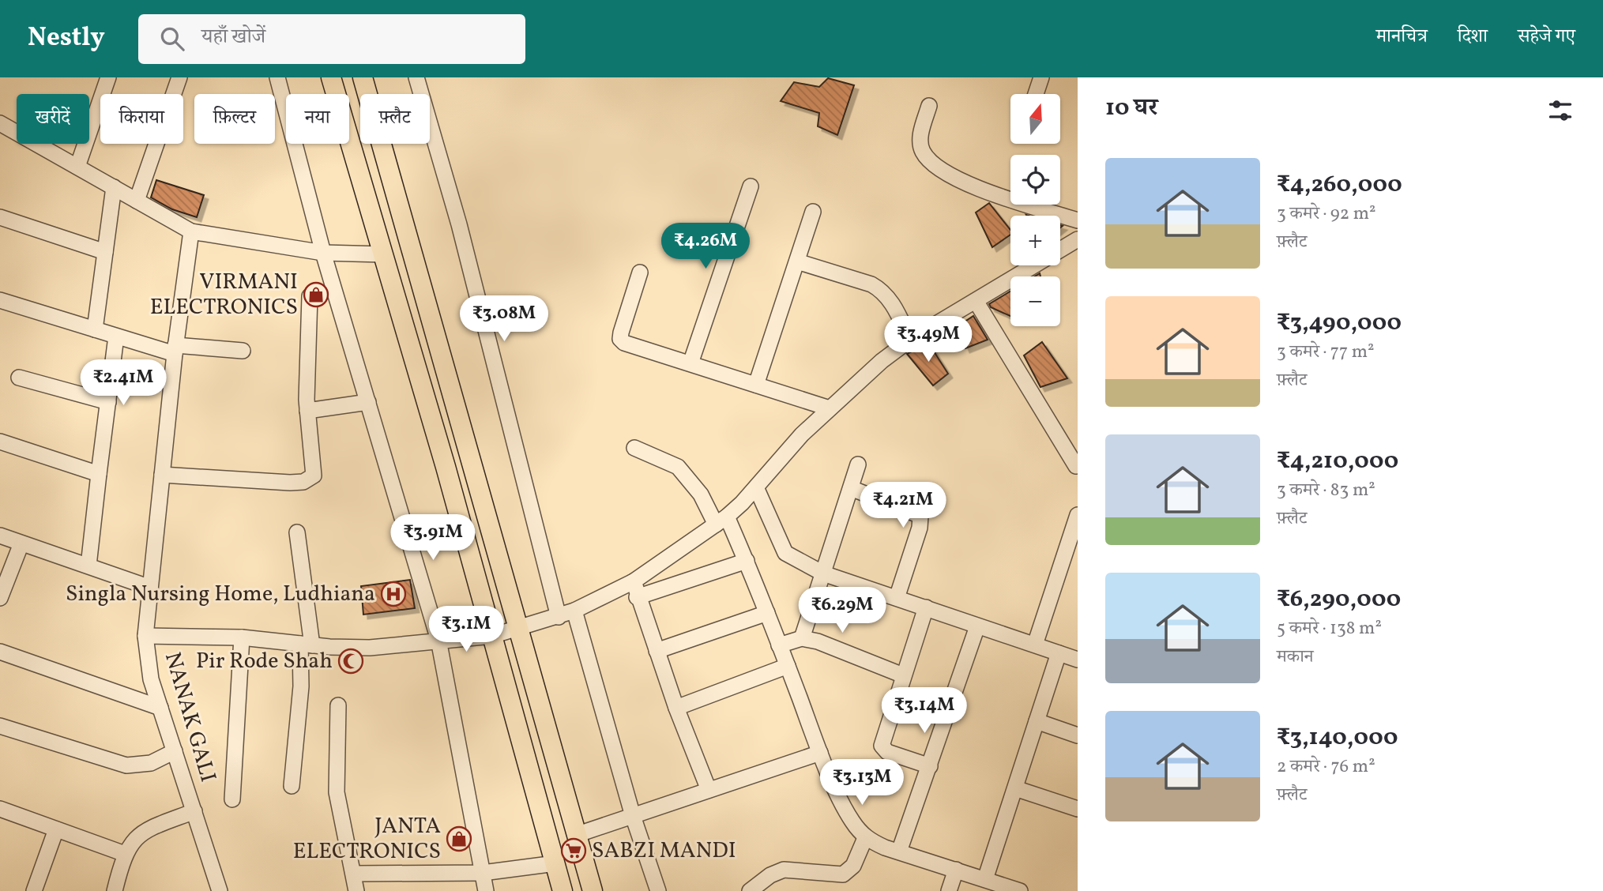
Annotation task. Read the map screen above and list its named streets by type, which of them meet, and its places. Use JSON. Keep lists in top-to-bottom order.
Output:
{
  "streets": {
    "street": ["NANAK GALI"]
  },
  "places": {
    "shop": ["VIRMANI ELECTRONICS", "JANTA ELECTRONICS"],
    "hospital": ["Singla Nursing Home, Ludhiana"],
    "mosque": ["Pir Rode Shah"],
    "supermarket": ["SABZI MANDI"]
  },
  "north": "top",
  "page": {
    "header": "Nestly",
    "search": "यहाँ खोजें",
    "nav": ["मानचित्र", "दिशा", "सहेजे गए"],
    "heading": "10 घर",
    "map_buttons": ["+", "−"],
    "chip": [
      "खरीदें",
      "किराया",
      "फ़िल्टर",
      "नया",
      "फ़्लैट"
    ],
    "list": [
      {
        "name": "₹4,260,000",
        "note": "3 कमरे · 92 m² · फ़्लैट"
      },
      {
        "name": "₹3,490,000",
        "note": "3 कमरे · 77 m² · फ़्लैट"
      },
      {
        "name": "₹4,210,000",
        "note": "3 कमरे · 83 m² · फ़्लैट"
      },
      {
        "name": "₹6,290,000",
        "note": "5 कमरे · 138 m² · मकान"
      },
      {
        "name": "₹3,140,000",
        "note": "2 कमरे · 76 m² · फ़्लैट"
      }
    ],
    "price": [
      "₹4.26M",
      "₹3.08M",
      "₹3.49M",
      "₹2.41M",
      "₹4.21M",
      "₹3.91M",
      "₹6.29M",
      "₹3.1M",
      "₹3.14M",
      "₹3.13M"
    ]
  }
}
